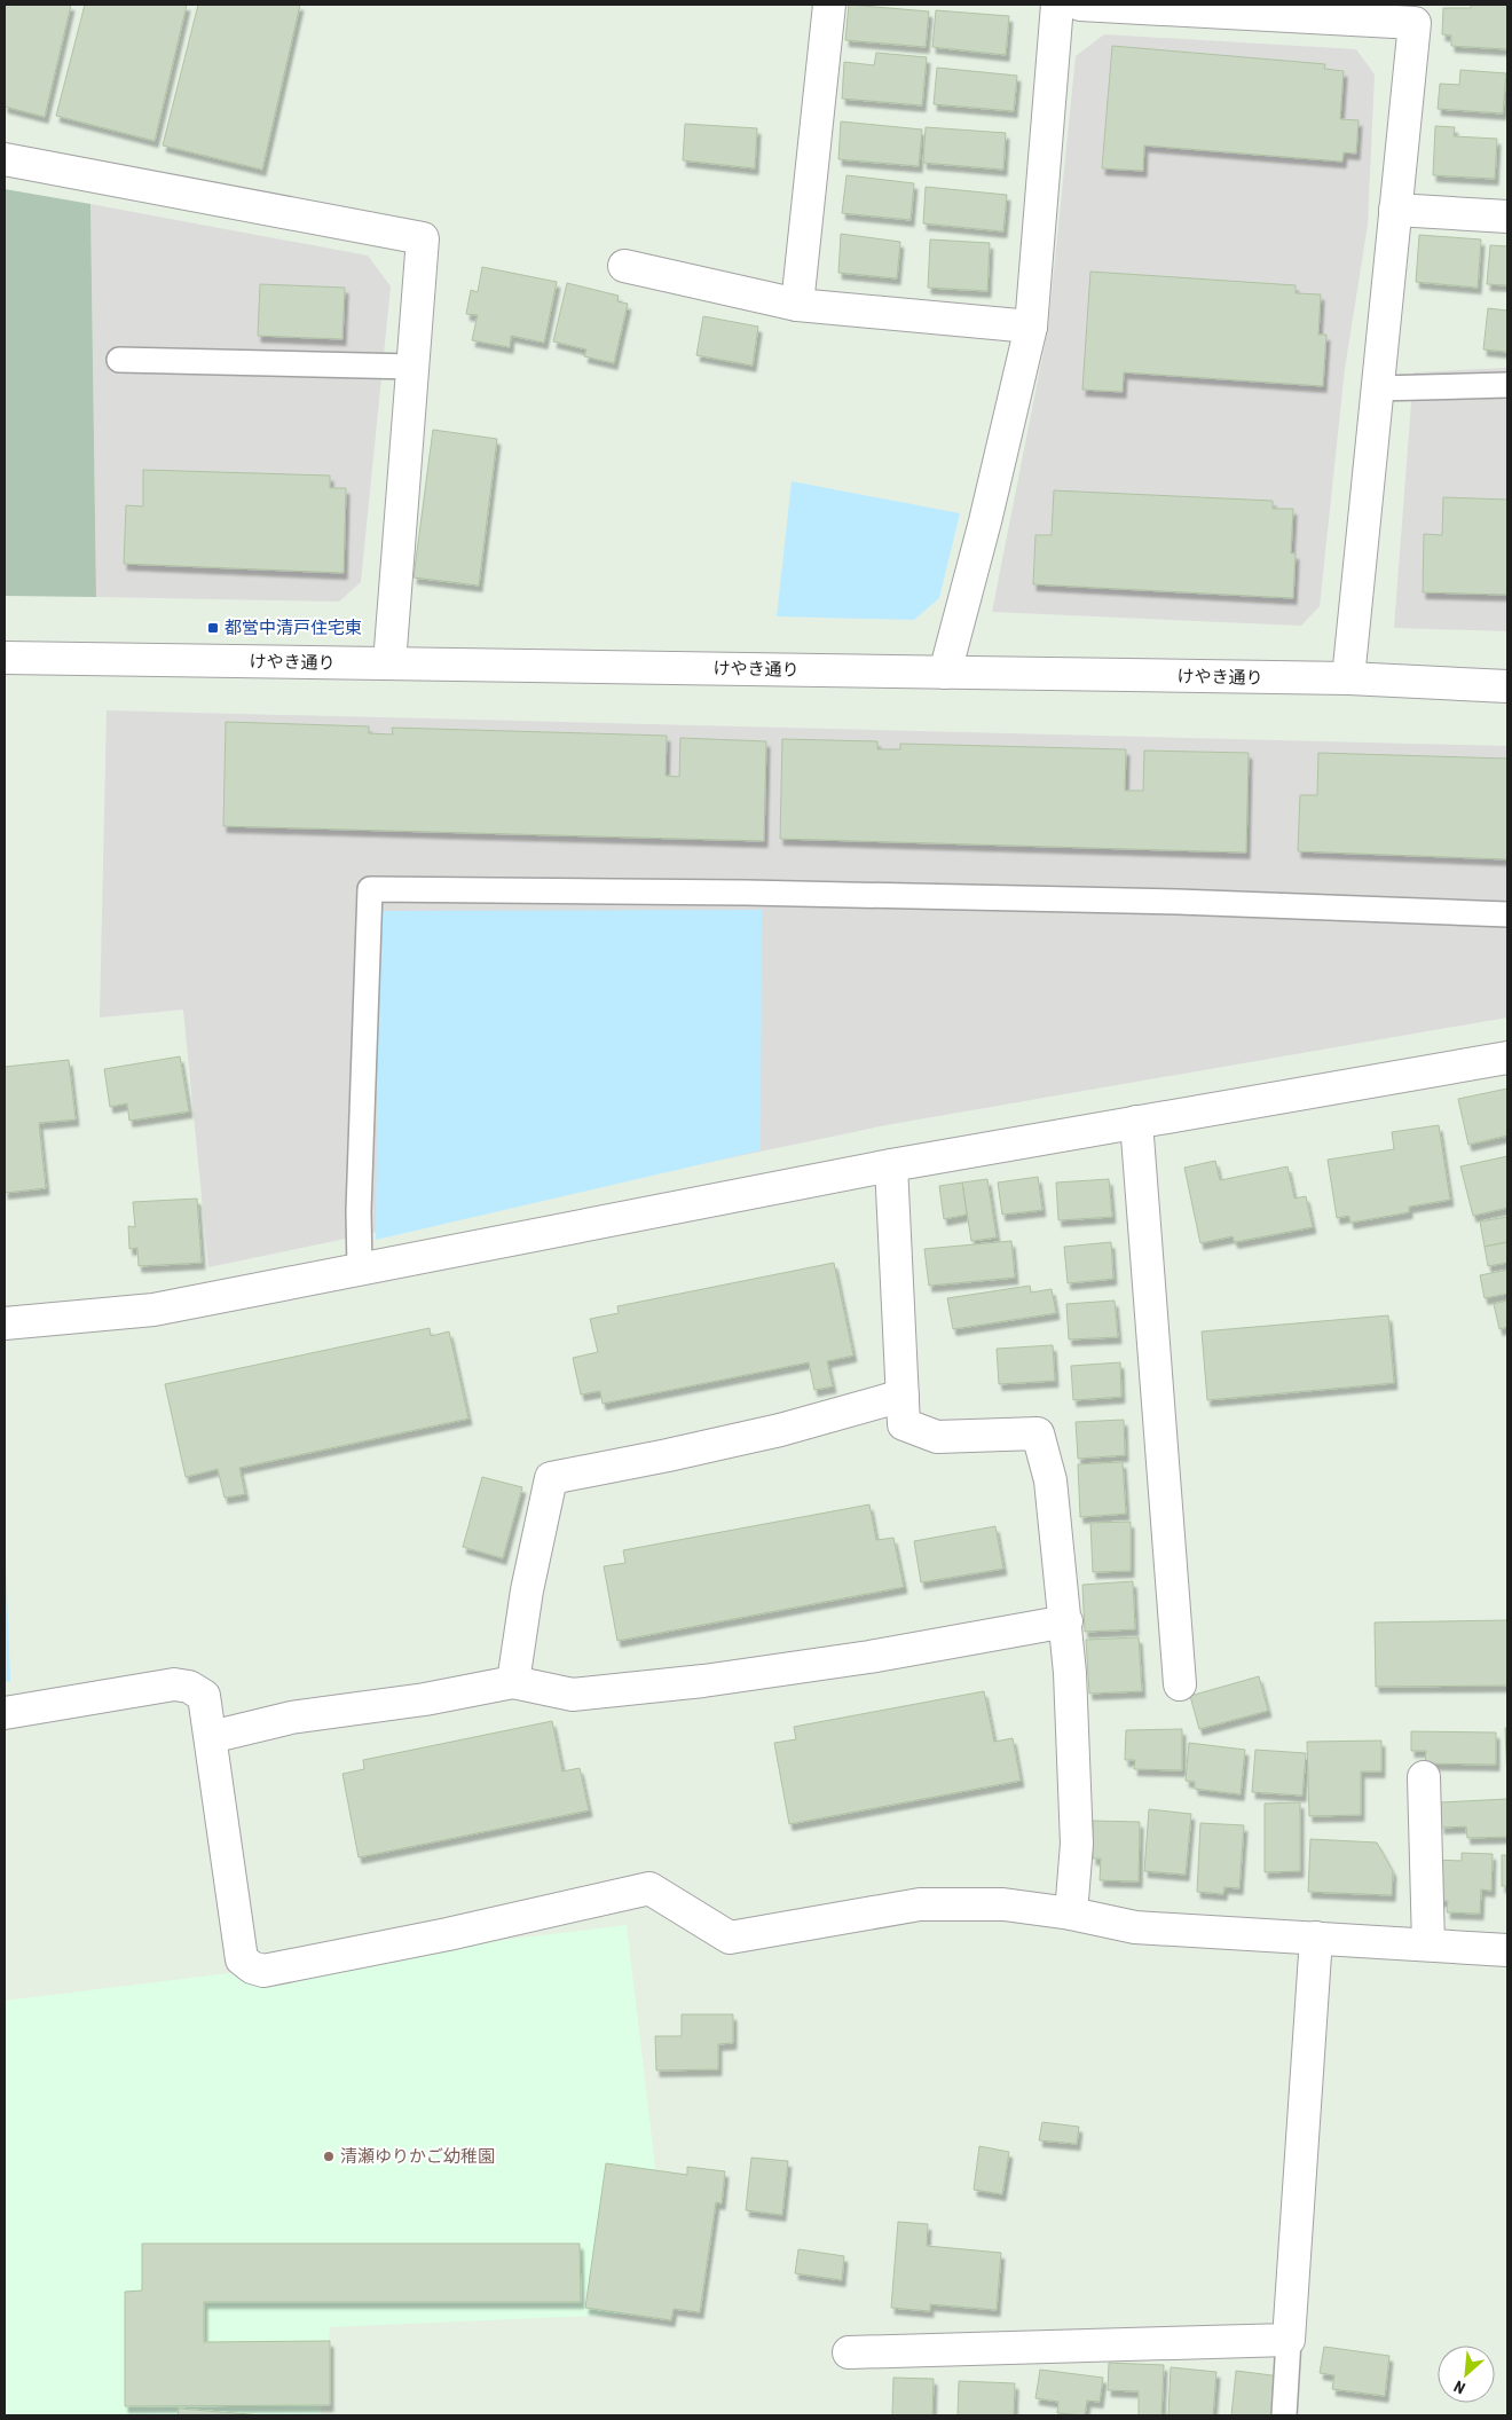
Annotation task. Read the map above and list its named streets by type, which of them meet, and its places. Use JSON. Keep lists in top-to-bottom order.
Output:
{
  "streets": {
    "street": ["けやき通り"]
  },
  "places": {
    "transit": ["都営中清戸住宅東"],
    "other": ["清瀬ゆりかご幼稚園"]
  },
  "north": "bottom left"
}
